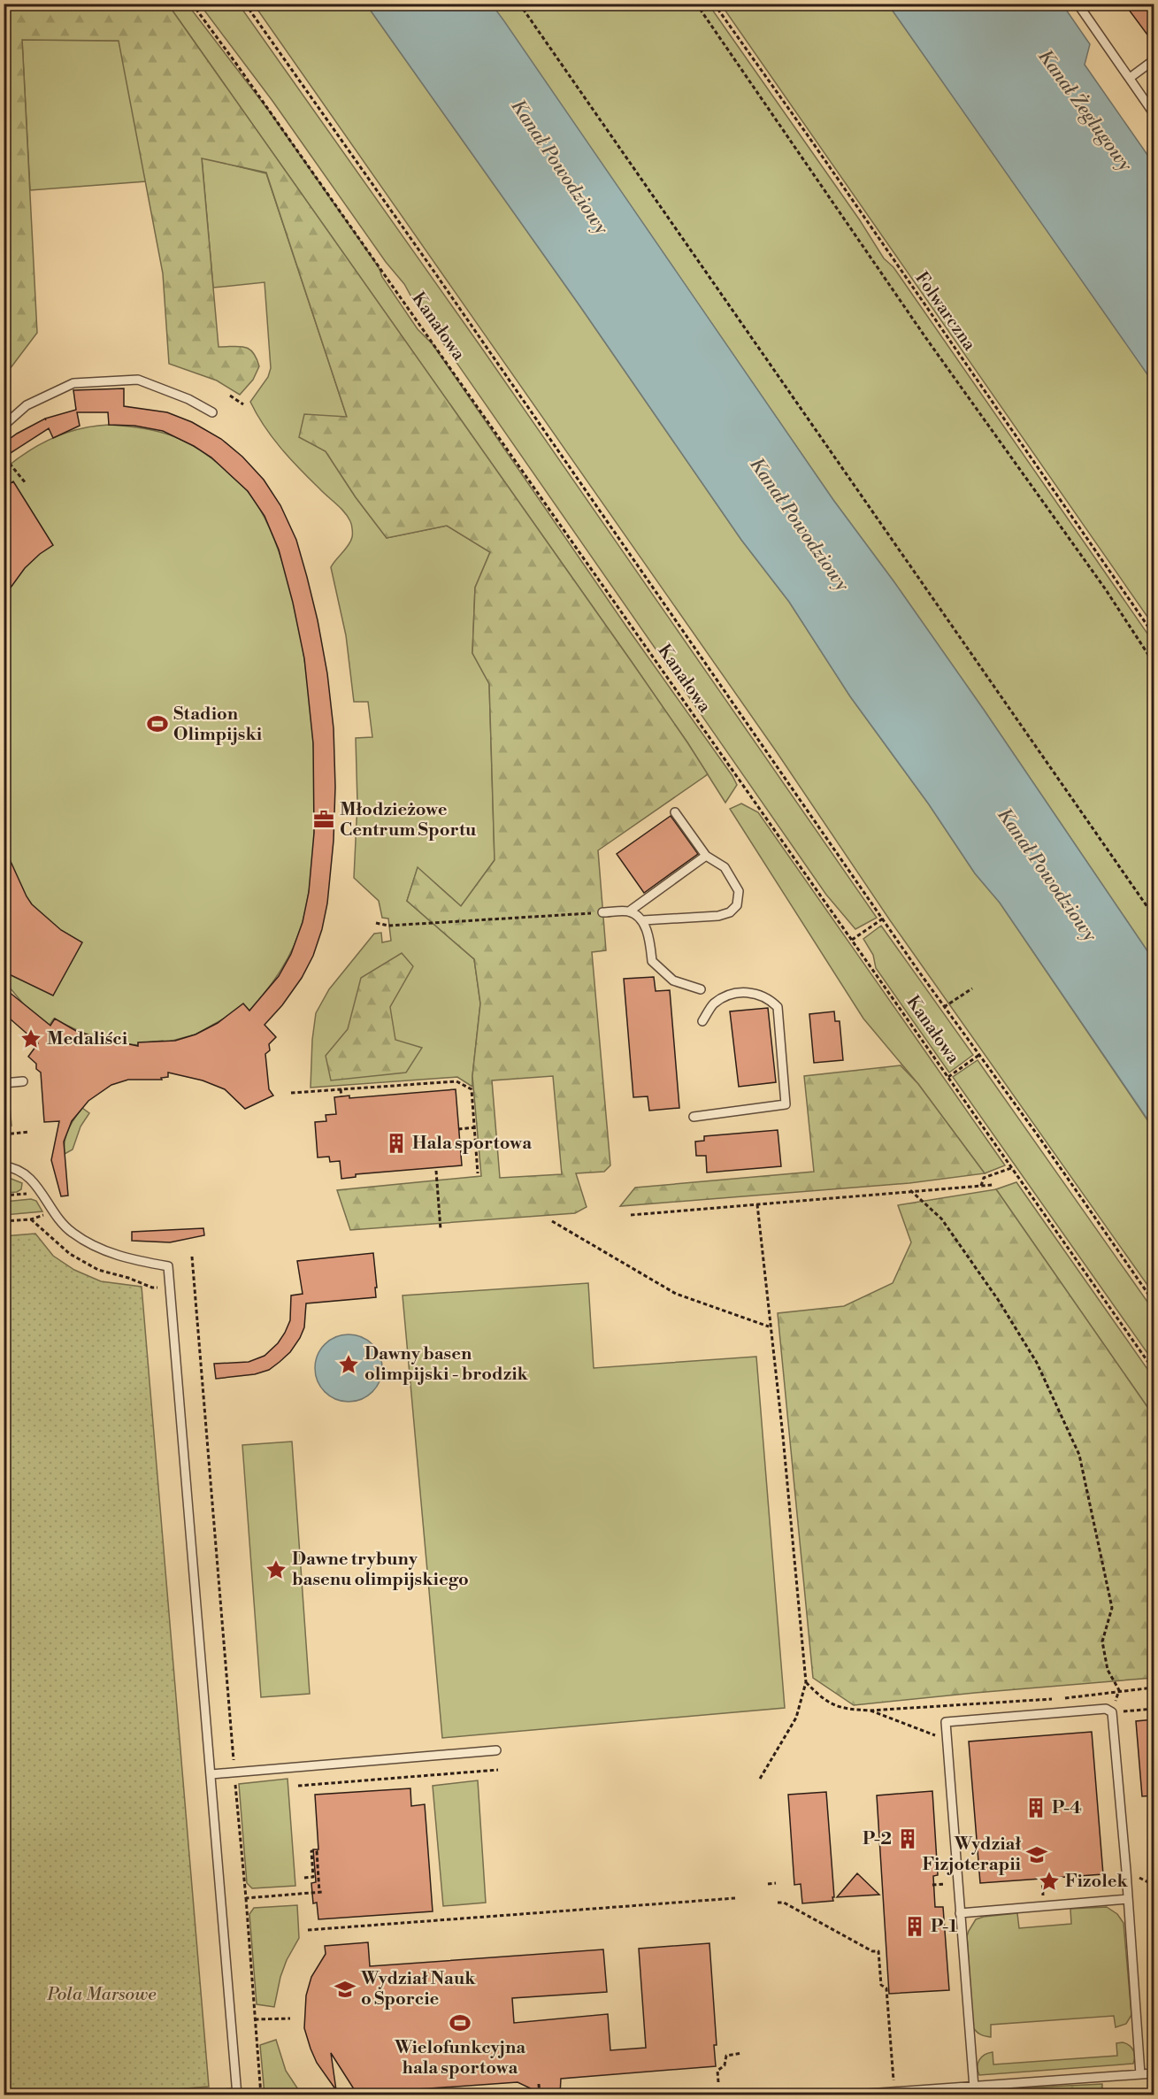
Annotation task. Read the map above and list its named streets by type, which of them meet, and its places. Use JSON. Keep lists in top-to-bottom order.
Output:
{
  "streets": {
    "path": ["Folwarczna", "Kanałowa"]
  },
  "water": ["Kanał Żeglugowy", "Kanał Powodziowy"],
  "parks": ["Pola Marsowe"],
  "places": {
    "sports": ["Stadion Olimpijski", "Wielofunkcyjna hala sportowa"],
    "office": ["Młodzieżowe Centrum Sportu"],
    "place": [
      "Medaliści",
      "Dawny basen olimpijski - brodzik",
      "Dawne trybuny basenu olimpijskiego",
      "Fizolek"
    ],
    "building": [
      "Hala sportowa",
      "P-4",
      "P-2",
      "P-1"
    ],
    "school or university": ["Wydział Fizjoterapii", "Wydział Nauk o Sporcie"]
  }
}
